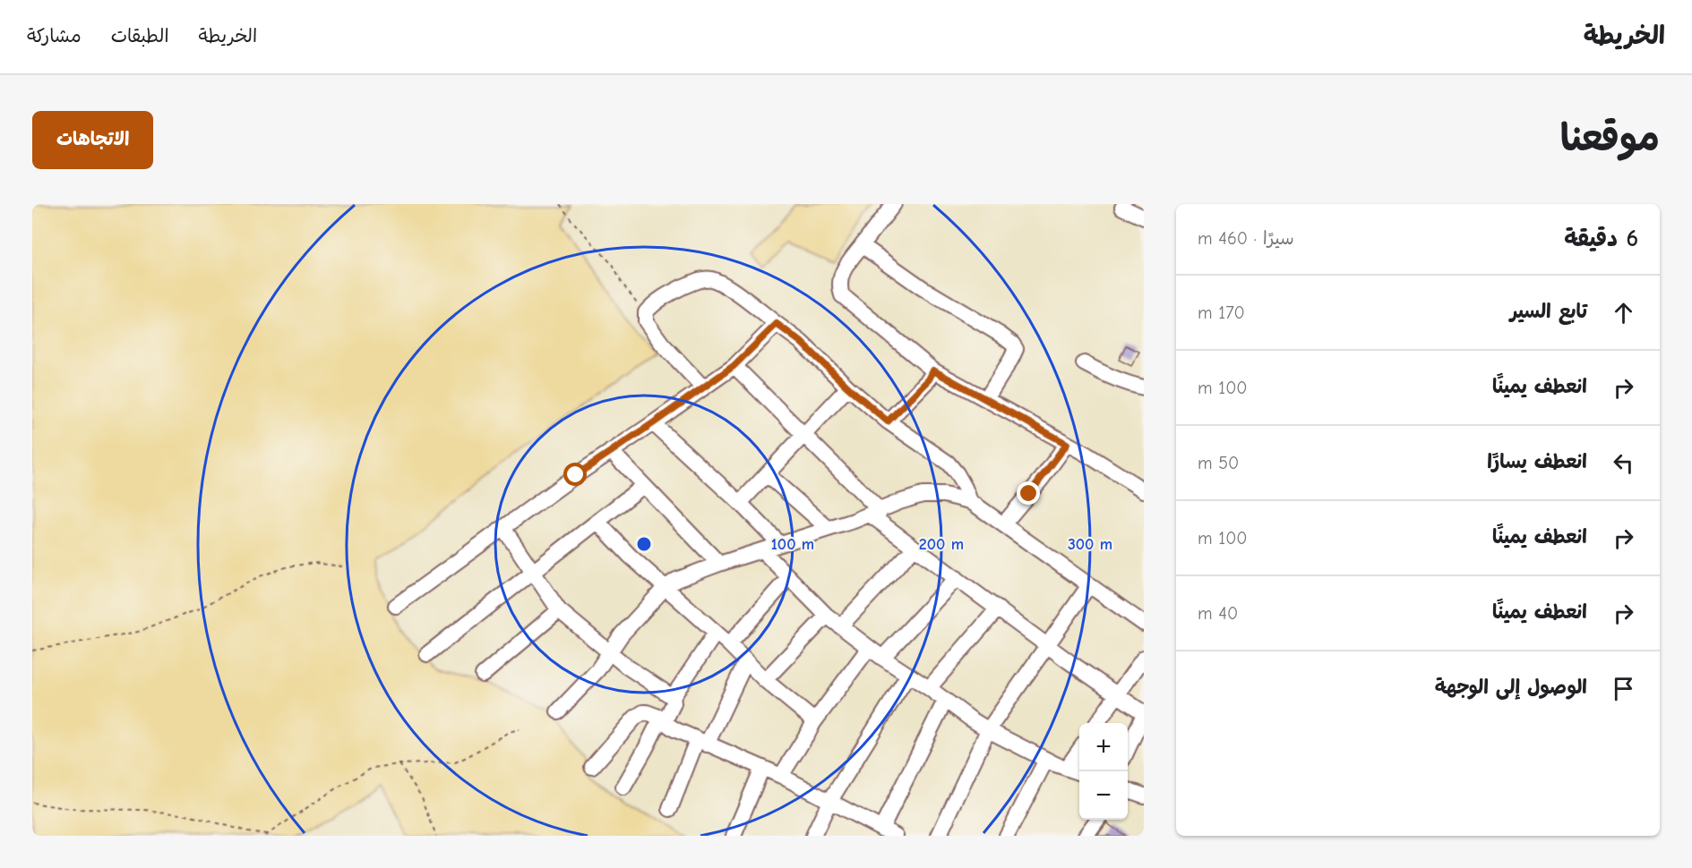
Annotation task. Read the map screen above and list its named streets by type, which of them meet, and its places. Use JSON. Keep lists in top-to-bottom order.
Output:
{
  "page": {
    "header": "الخريطة",
    "nav": ["الخريطة", "الطبقات", "مشاركة"],
    "title": "موقعنا",
    "buttons": "الاتجاهات",
    "heading": ["6 دقيقة", "سيرًا · 460 m"],
    "list": [
      ["تابع السير", "170 m"],
      ["انعطف يمينًا", "100 m"],
      ["انعطف يسارًا", "50 m"],
      ["انعطف يمينًا", "100 m"],
      ["انعطف يمينًا", "40 m"],
      "الوصول إلى الوجهة"
    ],
    "map_buttons": ["+", "−"]
  },
  "rings": ["100 m", "200 m", "300 m"]
}
